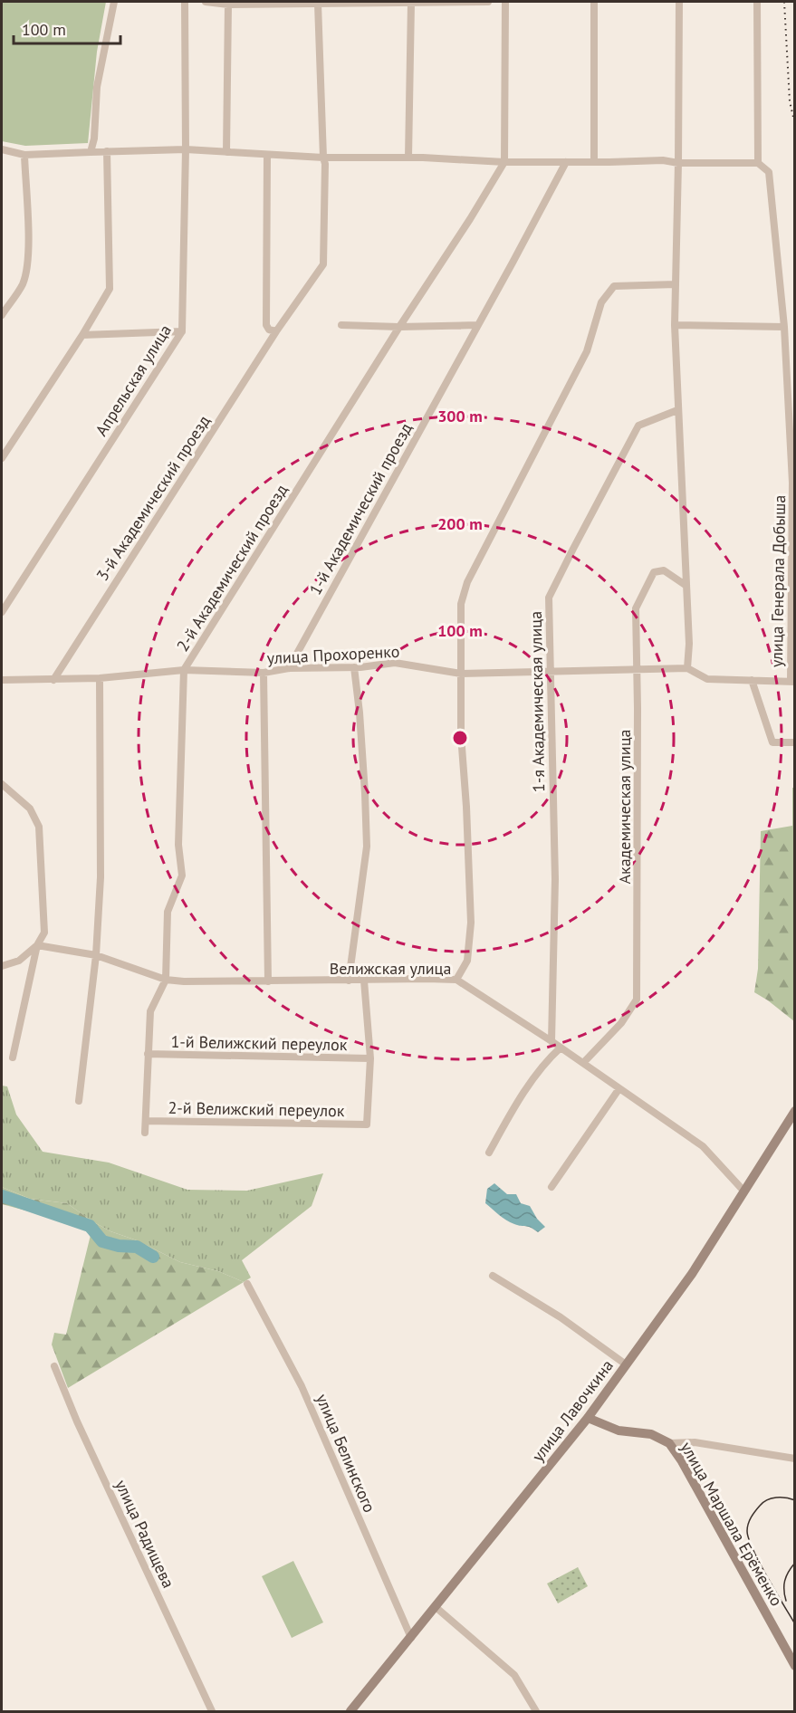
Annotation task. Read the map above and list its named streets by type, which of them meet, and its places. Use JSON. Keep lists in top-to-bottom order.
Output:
{
  "streets": {
    "main road": ["улица Лавочкина", "улица Маршала Ерёменко"],
    "street": [
      "Апрельская улица",
      "3-й Академический проезд",
      "1-й Академический проезд",
      "2-й Академический проезд",
      "улица Генерала Добыша",
      "улица Прохоренко",
      "1-я Академическая улица",
      "Академическая улица",
      "Велижская улица",
      "1-й Велижский переулок",
      "2-й Велижский переулок",
      "улица Белинского",
      "улица Радищева"
    ]
  },
  "crossings": [
    ["3-й Академический проезд", "улица Прохоренко"],
    ["1-й Академический проезд", "улица Прохоренко"],
    ["2-й Академический проезд", "улица Прохоренко"],
    ["2-й Академический проезд", "Велижская улица"],
    ["улица Генерала Добыша", "улица Прохоренко"],
    ["улица Прохоренко", "1-я Академическая улица"],
    ["улица Прохоренко", "Академическая улица"],
    ["1-я Академическая улица", "Велижская улица"],
    ["Академическая улица", "Велижская улица"],
    ["Велижская улица", "улица Лавочкина"],
    ["1-й Велижский переулок", "2-й Велижский переулок"],
    ["улица Лавочкина", "улица Белинского"],
    ["улица Лавочкина", "улица Маршала Ерёменко"]
  ],
  "scale_bar": "100 m",
  "rings": ["300 m", "200 m", "100 m"]
}
